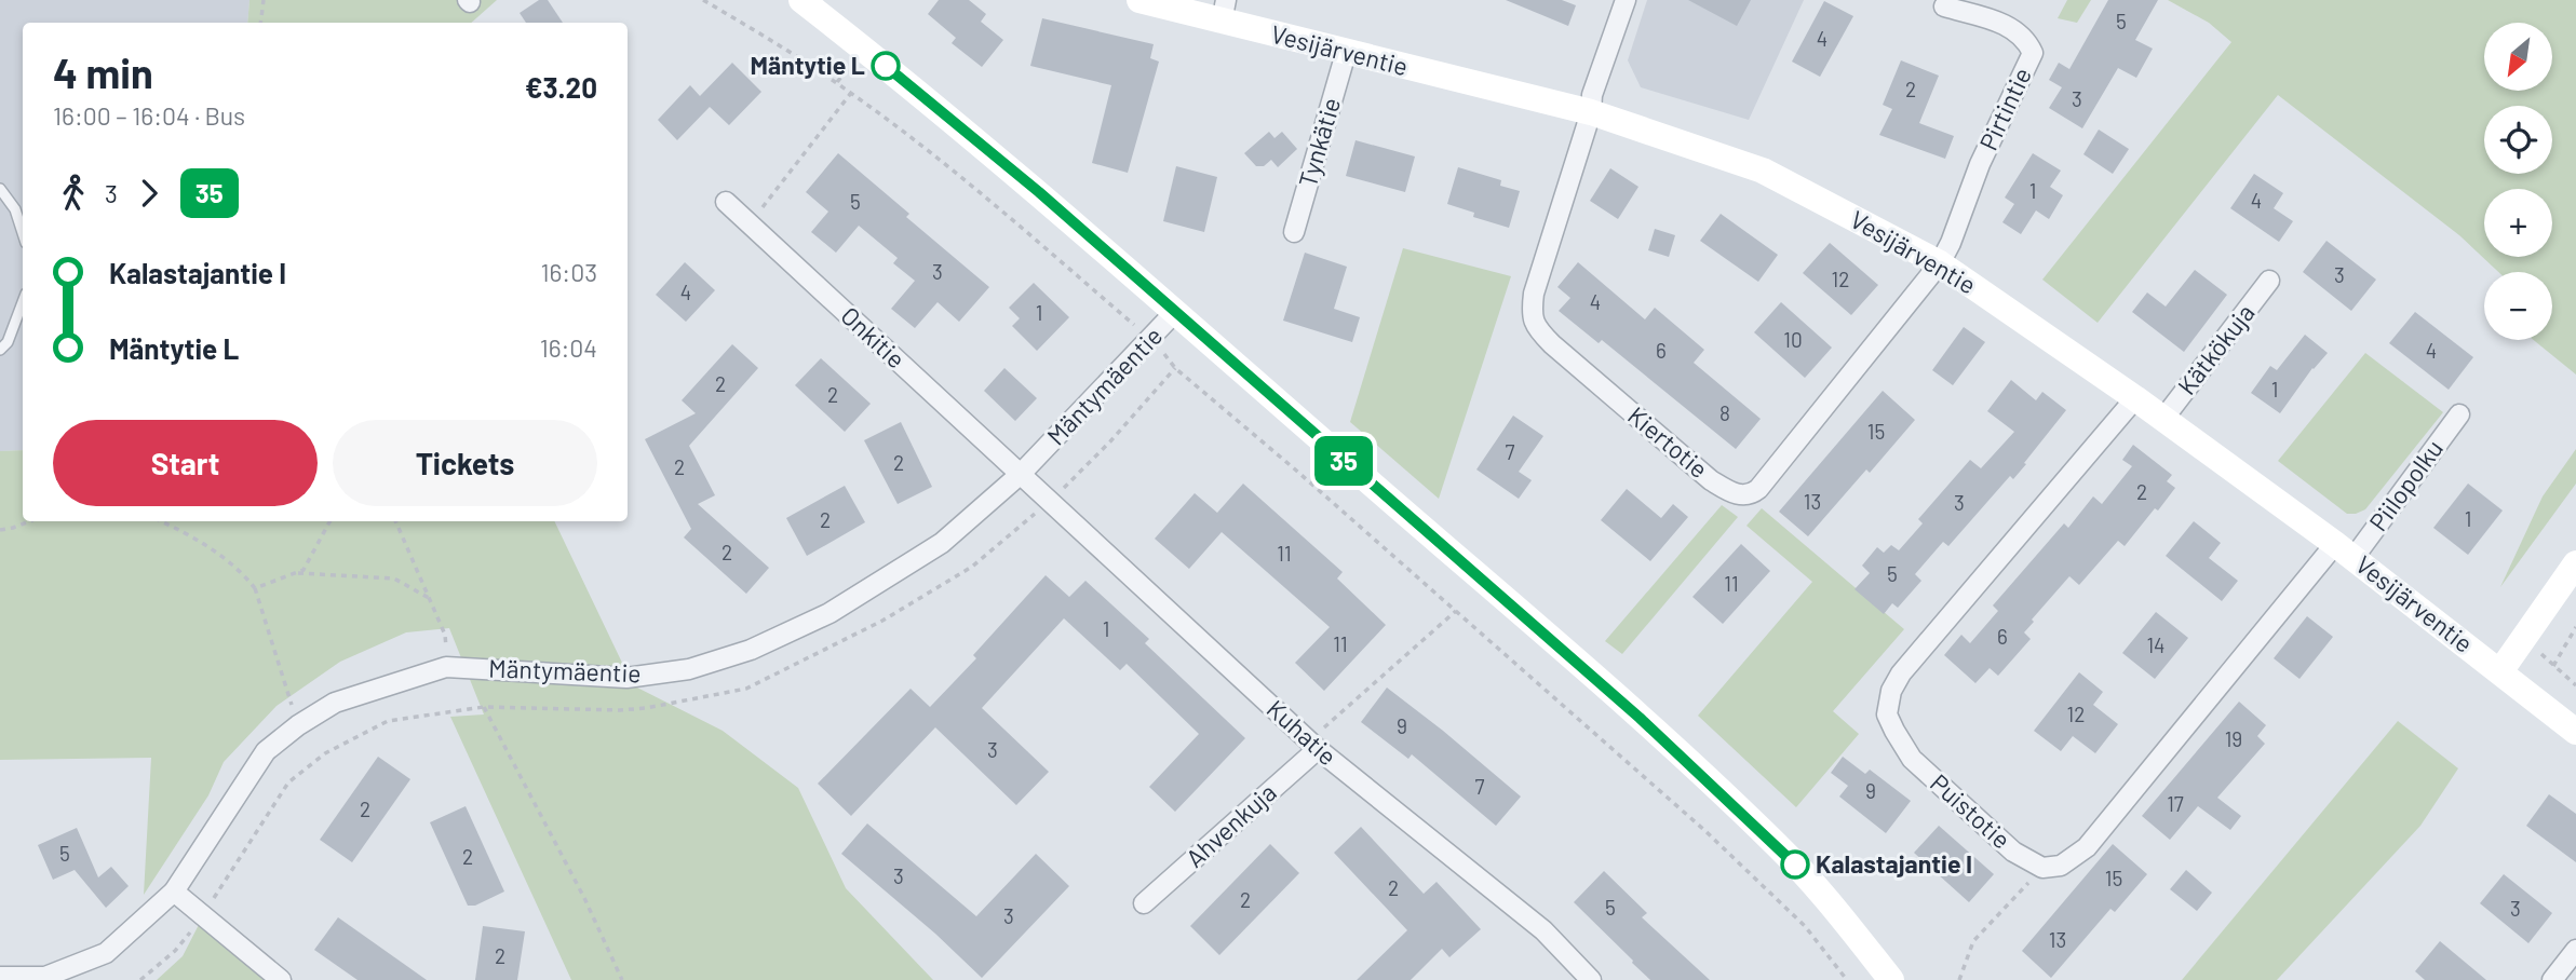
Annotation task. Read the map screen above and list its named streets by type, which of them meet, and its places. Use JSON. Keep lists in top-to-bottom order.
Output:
{
  "streets": {
    "street": [
      "Vesijärventie",
      "Pirtintie",
      "Tynkätie",
      "Onkitie",
      "Kätkökuja",
      "Mäntymäentie",
      "Kiertotie",
      "Piilopolku",
      "Kuhatie",
      "Puistotie",
      "Ahvenkuja"
    ]
  },
  "crossings": [
    ["Vesijärventie", "Pirtintie"],
    ["Vesijärventie", "Tynkätie"],
    ["Vesijärventie", "Kätkökuja"],
    ["Vesijärventie", "Kiertotie"],
    ["Vesijärventie", "Piilopolku"],
    ["Vesijärventie", "Puistotie"],
    ["Pirtintie", "Kiertotie"],
    ["Onkitie", "Mäntymäentie"],
    ["Onkitie", "Kuhatie"],
    ["Mäntymäentie", "Kuhatie"],
    ["Kuhatie", "Ahvenkuja"]
  ],
  "places": ["Mäntytie L", "Kalastajantie I"],
  "lines": ["bus line 35"],
  "house_numbers": [
    "5",
    "4",
    "2",
    "3",
    "1",
    "4",
    "5",
    "3",
    "3",
    "12",
    "4",
    "4",
    "1",
    "10",
    "6",
    "4",
    "2",
    "1",
    "2",
    "8",
    "15",
    "7",
    "2",
    "2",
    "2",
    "13",
    "3",
    "1",
    "2",
    "2",
    "11",
    "5",
    "11",
    "1",
    "6",
    "11",
    "14",
    "12",
    "9",
    "19",
    "3",
    "7",
    "9",
    "17",
    "2",
    "5",
    "2",
    "3",
    "15",
    "2",
    "2",
    "5",
    "3",
    "3",
    "13",
    "2"
  ],
  "north": "bottom left",
  "page": {
    "on_map": "35",
    "map_buttons": ["+", "−"],
    "heading": ["4 min", "16:00 – 16:04 · Bus", "€3.20"],
    "legs": ["3", "35"],
    "list": [
      {
        "name": "Kalastajantie I",
        "value": "16:03"
      },
      {
        "name": "Mäntytie L",
        "value": "16:04"
      }
    ],
    "buttons": ["Start", "Tickets"]
  }
}
